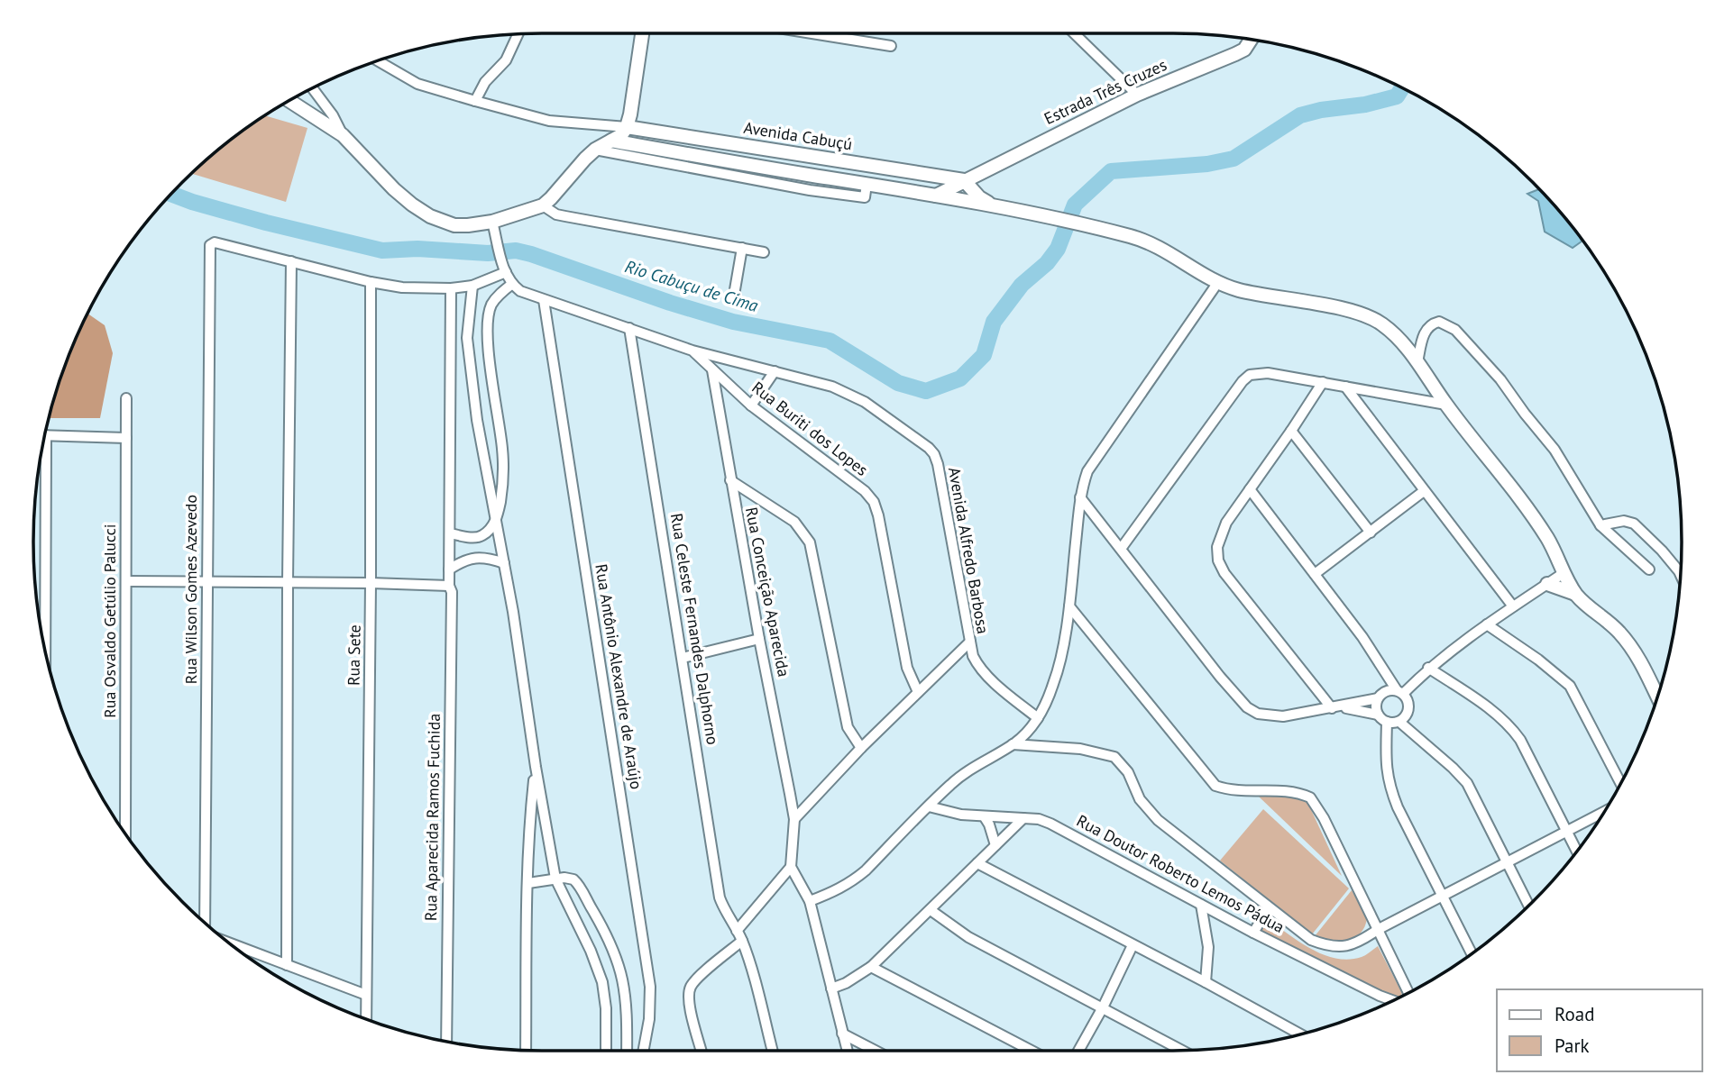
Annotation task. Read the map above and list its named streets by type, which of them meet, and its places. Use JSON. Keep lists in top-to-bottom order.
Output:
{
  "streets": {
    "main road": ["Estrada Três Cruzes", "Avenida Cabuçú"],
    "street": [
      "Rua Buriti dos Lopes",
      "Avenida Alfredo Barbosa",
      "Rua Wilson Gomes Azevedo",
      "Rua Conceição Aparecida",
      "Rua Osvaldo Getúlio Palucci",
      "Rua Celeste Fernandes Dalphorno",
      "Rua Sete",
      "Rua Antônio Alexandre de Araújo",
      "Rua Aparecida Ramos Fuchida",
      "Rua Doutor Roberto Lemos Pádua"
    ]
  },
  "crossings": [
    ["Estrada Três Cruzes", "Avenida Cabuçú"],
    ["Rua Buriti dos Lopes", "Avenida Alfredo Barbosa"],
    ["Rua Buriti dos Lopes", "Rua Conceição Aparecida"],
    ["Avenida Alfredo Barbosa", "Rua Conceição Aparecida"],
    ["Avenida Alfredo Barbosa", "Rua Celeste Fernandes Dalphorno"],
    ["Avenida Alfredo Barbosa", "Rua Antônio Alexandre de Araújo"]
  ],
  "water": ["Rio Cabuçu de Cima"],
  "legend": ["Road", "Park"]
}
